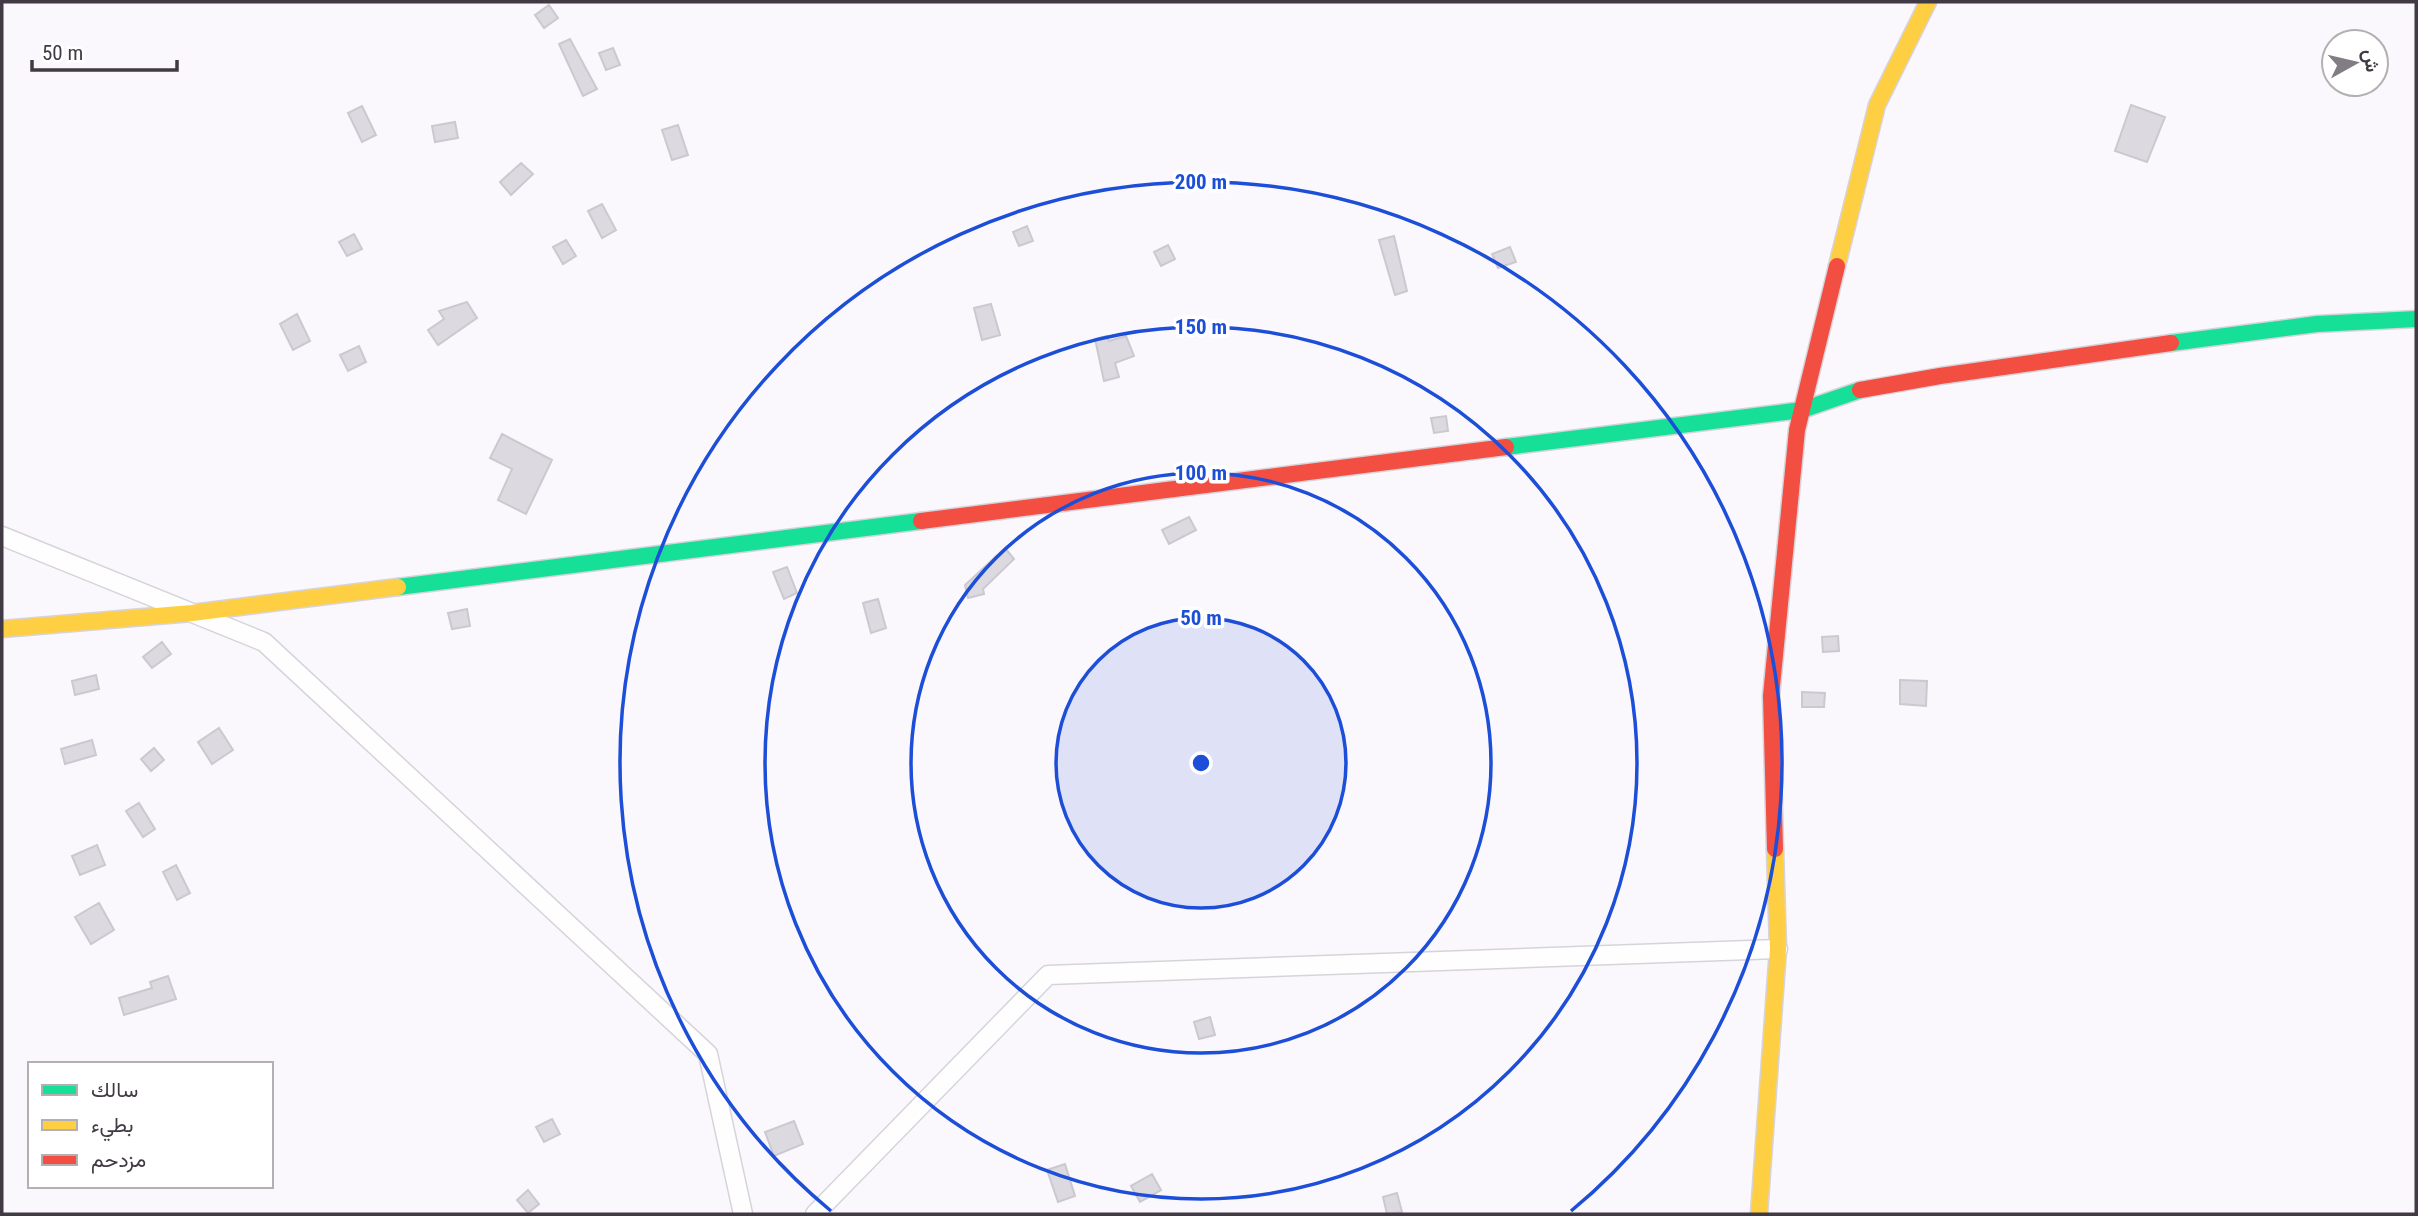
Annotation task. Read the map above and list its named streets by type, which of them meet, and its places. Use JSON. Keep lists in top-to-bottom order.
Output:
{
  "legend": ["سالك", "بطيء", "مزدحم"],
  "scale_bar": "50 m",
  "north": "right",
  "rings": [
    "200 m",
    "150 m",
    "100 m",
    "50 m"
  ]
}
